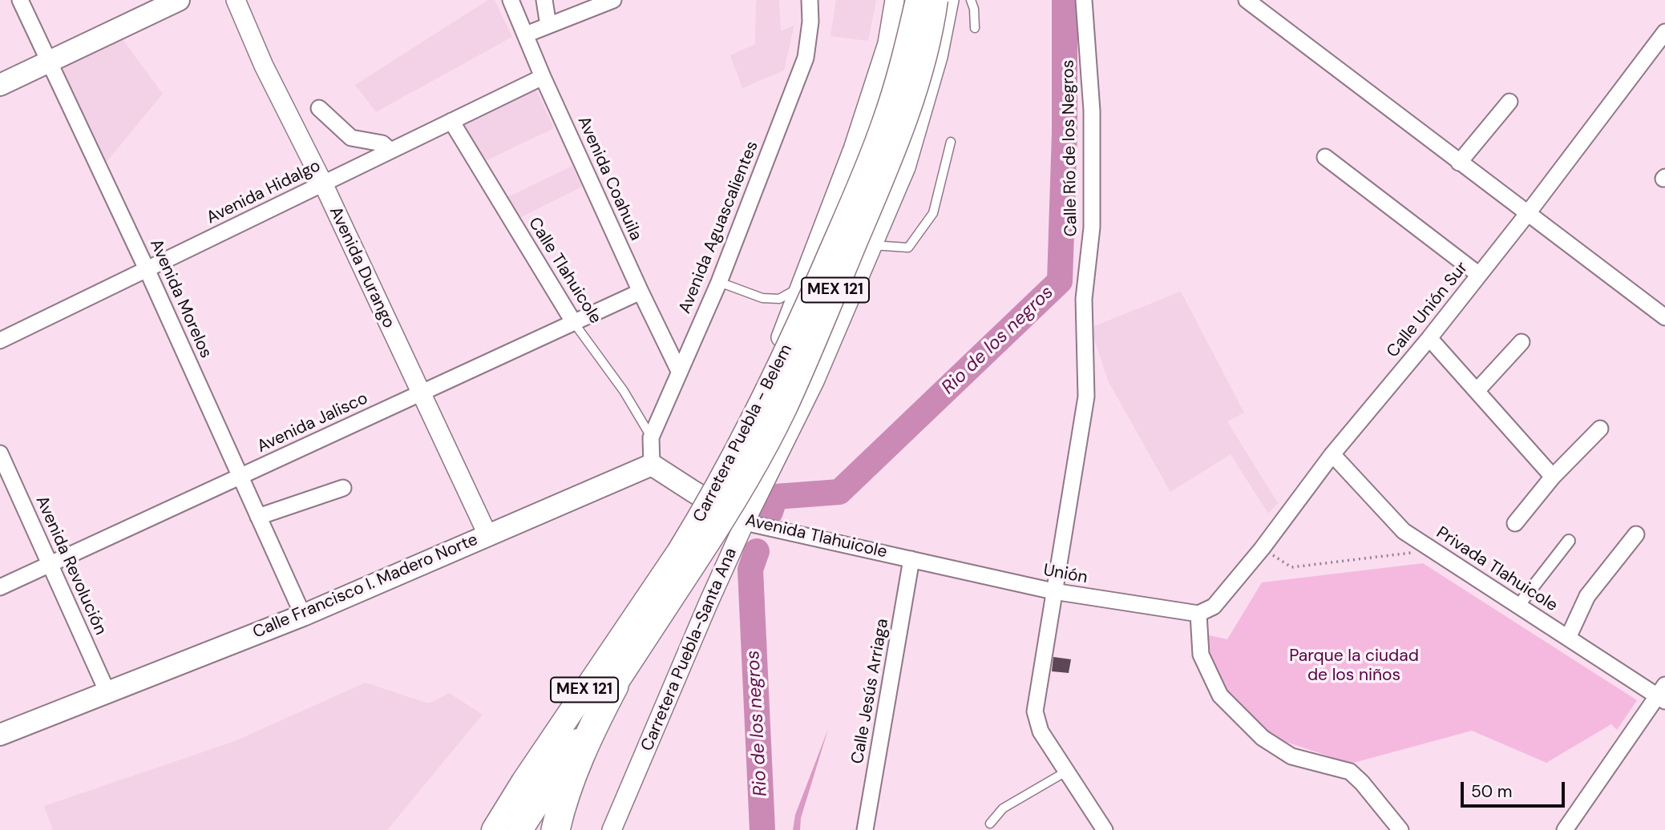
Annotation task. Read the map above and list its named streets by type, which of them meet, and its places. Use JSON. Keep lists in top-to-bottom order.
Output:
{
  "streets": {
    "main road": [
      "MEX 121",
      "Carretera Puebla - Belem",
      "Avenida Tlahuicole",
      "Calle Francisco I. Madero Norte"
    ],
    "street": [
      "Calle Río de los Negros",
      "Avenida Coahuila",
      "Avenida Hidalgo",
      "Avenida Aguascalientes",
      "Avenida Durango",
      "Calle Tlahuicole",
      "Avenida Morelos",
      "Calle Unión Sur",
      "Avenida Jalisco",
      "Avenida Revolución",
      "Privada Tlahuicole",
      "Unión",
      "Carretera Puebla-Santa Ana",
      "Calle Jesús Arriaga"
    ]
  },
  "crossings": [
    ["Calle Río de los Negros", "Unión"],
    ["Avenida Coahuila", "Avenida Hidalgo"],
    ["Avenida Coahuila", "Avenida Aguascalientes"],
    ["Avenida Coahuila", "Avenida Jalisco"],
    ["Avenida Hidalgo", "Avenida Durango"],
    ["Avenida Hidalgo", "Calle Tlahuicole"],
    ["Avenida Hidalgo", "Avenida Morelos"],
    ["Avenida Aguascalientes", "Calle Tlahuicole"],
    ["Avenida Aguascalientes", "Avenida Tlahuicole"],
    ["Avenida Aguascalientes", "Calle Francisco I. Madero Norte"],
    ["Avenida Durango", "Avenida Jalisco"],
    ["Avenida Durango", "Calle Francisco I. Madero Norte"],
    ["Calle Tlahuicole", "Avenida Jalisco"],
    ["Avenida Morelos", "Avenida Jalisco"],
    ["Avenida Morelos", "Calle Francisco I. Madero Norte"],
    ["Calle Unión Sur", "Privada Tlahuicole"],
    ["Calle Unión Sur", "Unión"],
    ["Avenida Jalisco", "Avenida Revolución"],
    ["Avenida Tlahuicole", "Unión"],
    ["Avenida Tlahuicole", "Calle Francisco I. Madero Norte"],
    ["Avenida Tlahuicole", "Carretera Puebla-Santa Ana"],
    ["Avenida Tlahuicole", "Calle Jesús Arriaga"],
    ["Avenida Revolución", "Calle Francisco I. Madero Norte"],
    ["Unión", "Calle Jesús Arriaga"]
  ],
  "water": ["Rio de los negros"],
  "parks": ["Parque la ciudad de los niños"],
  "scale_bar": "50 m"
}
